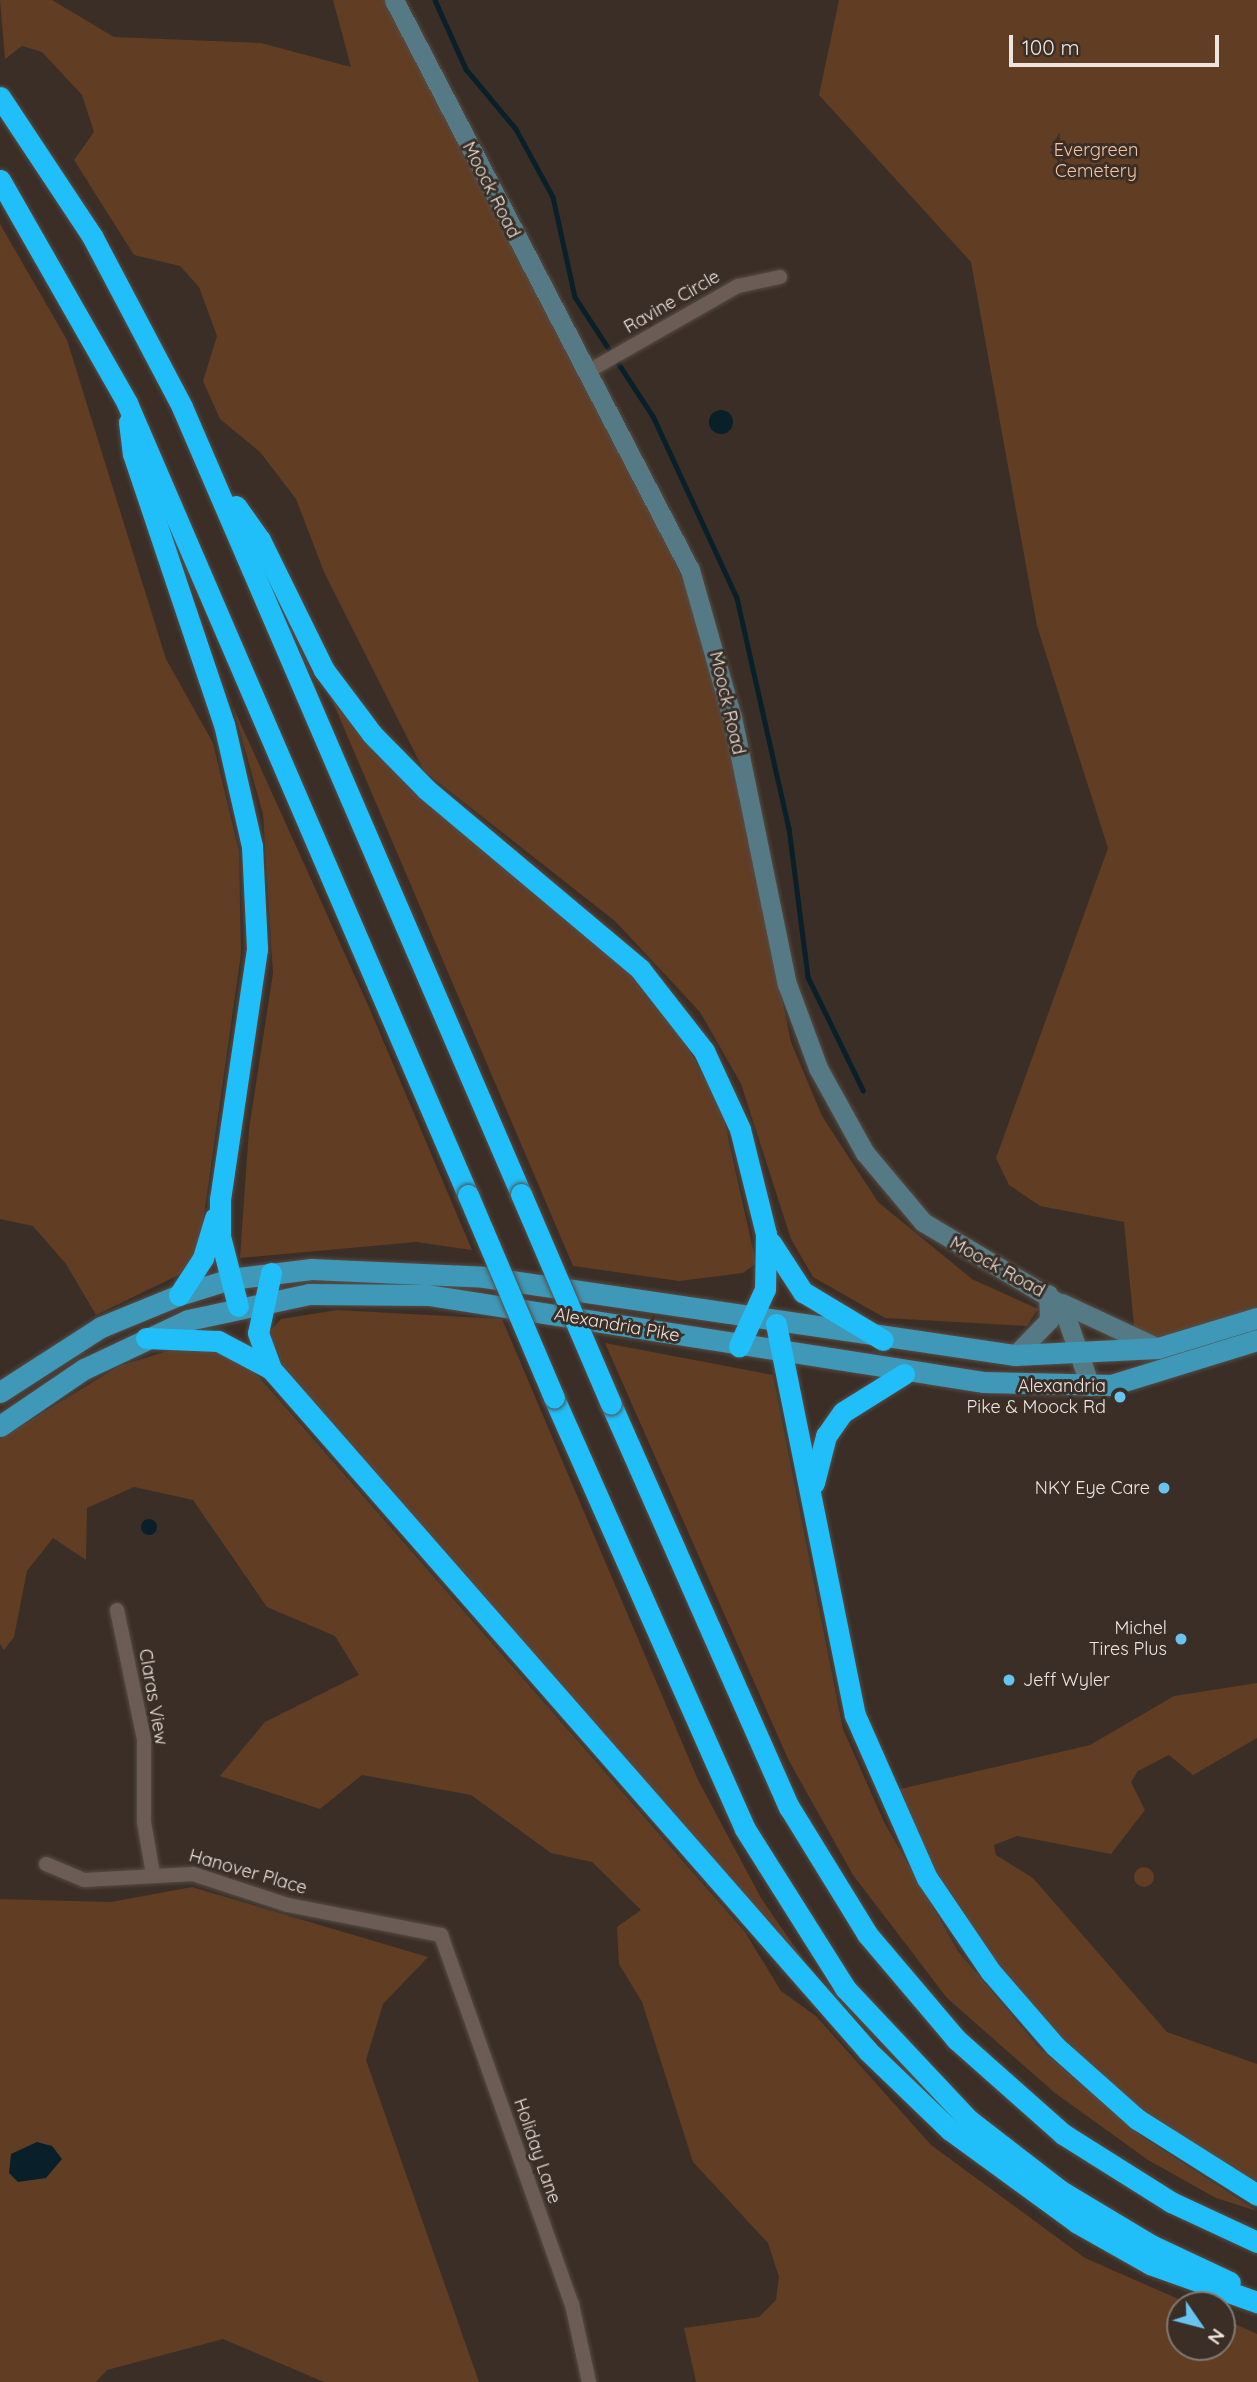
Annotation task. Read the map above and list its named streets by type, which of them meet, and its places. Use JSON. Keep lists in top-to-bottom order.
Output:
{
  "streets": {
    "main road": ["Moock Road", "Alexandria Pike"],
    "street": [
      "Ravine Circle",
      "Claras View",
      "Hanover Place",
      "Holiday Lane"
    ]
  },
  "crossings": [
    ["Moock Road", "Ravine Circle"],
    ["Moock Road", "Alexandria Pike"],
    ["Claras View", "Hanover Place"],
    ["Hanover Place", "Holiday Lane"]
  ],
  "parks": ["Evergreen Cemetery"],
  "places": [
    "Alexandria Pike & Moock Rd",
    "NKY Eye Care",
    "Michel Tires Plus",
    "Jeff Wyler"
  ],
  "scale_bar": "100 m",
  "north": "bottom right"
}
